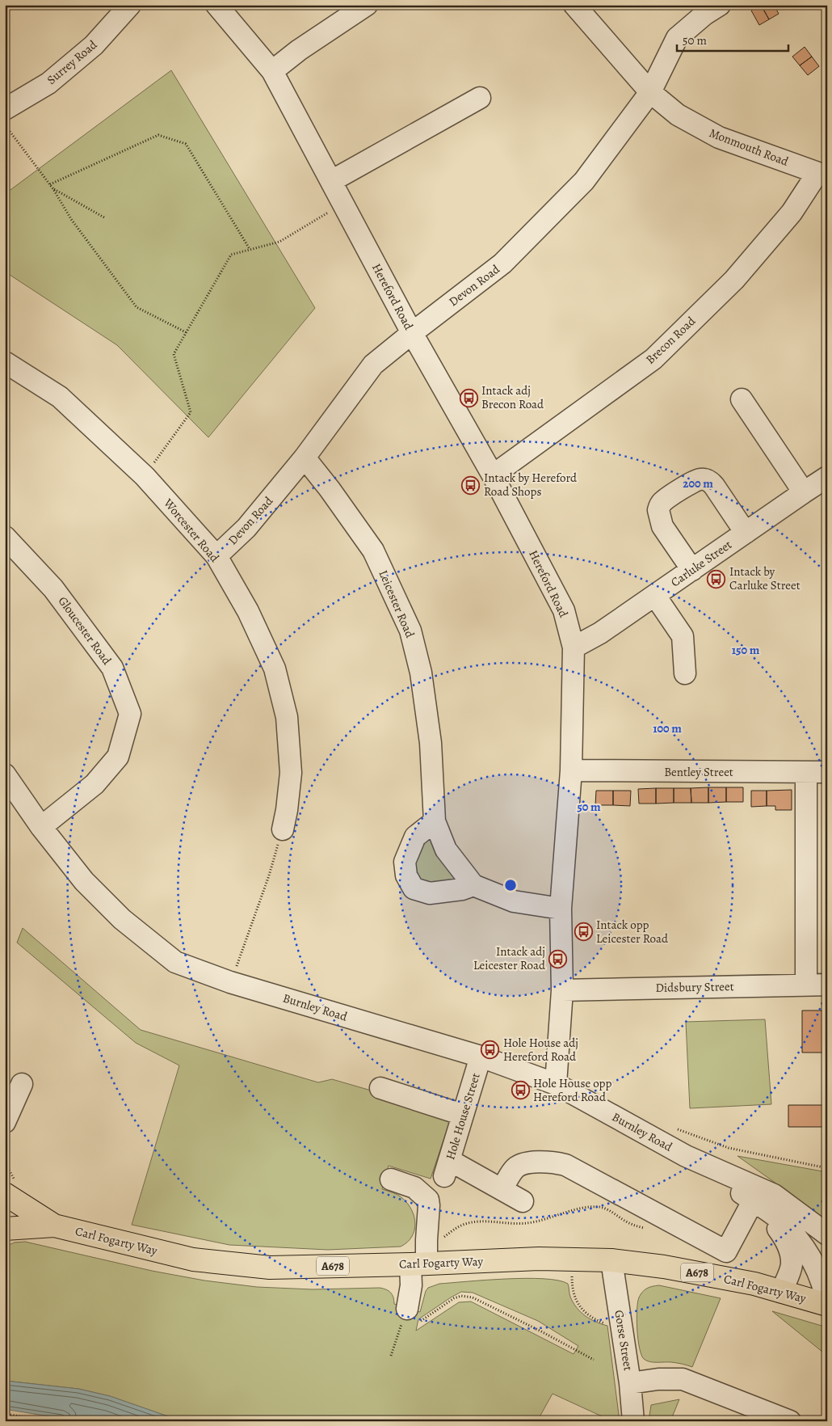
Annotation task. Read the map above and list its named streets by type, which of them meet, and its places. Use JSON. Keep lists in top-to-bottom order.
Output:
{
  "streets": {
    "highway": ["Carl Fogarty Way", "A678"],
    "street": [
      "Surrey Road",
      "Monmouth Road",
      "Devon Road",
      "Hereford Road",
      "Brecon Road",
      "Worcester Road",
      "Carluke Street",
      "Leicester Road",
      "Gloucester Road",
      "Bentley Street",
      "Didsbury Street",
      "Burnley Road",
      "Hole House Street",
      "Gorse Street"
    ]
  },
  "crossings": [
    ["Monmouth Road", "Devon Road"],
    ["Monmouth Road", "Brecon Road"],
    ["Devon Road", "Hereford Road"],
    ["Devon Road", "Worcester Road"],
    ["Devon Road", "Leicester Road"],
    ["Hereford Road", "Brecon Road"],
    ["Hereford Road", "Carluke Street"],
    ["Hereford Road", "Bentley Street"],
    ["Hereford Road", "Didsbury Street"],
    ["Hereford Road", "Burnley Road"],
    ["Gloucester Road", "Burnley Road"],
    ["Burnley Road", "Hole House Street"],
    ["Burnley Road", "Carl Fogarty Way"],
    ["Carl Fogarty Way", "Gorse Street"]
  ],
  "places": {
    "bus stop": [
      "Intack adj Brecon Road",
      "Intack by Hereford Road Shops",
      "Intack by Carluke Street",
      "Intack opp Leicester Road",
      "Intack adj Leicester Road",
      "Hole House adj Hereford Road",
      "Hole House opp Hereford Road"
    ]
  },
  "scale_bar": "50 m",
  "rings": [
    "200 m",
    "150 m",
    "100 m",
    "50 m"
  ]
}
